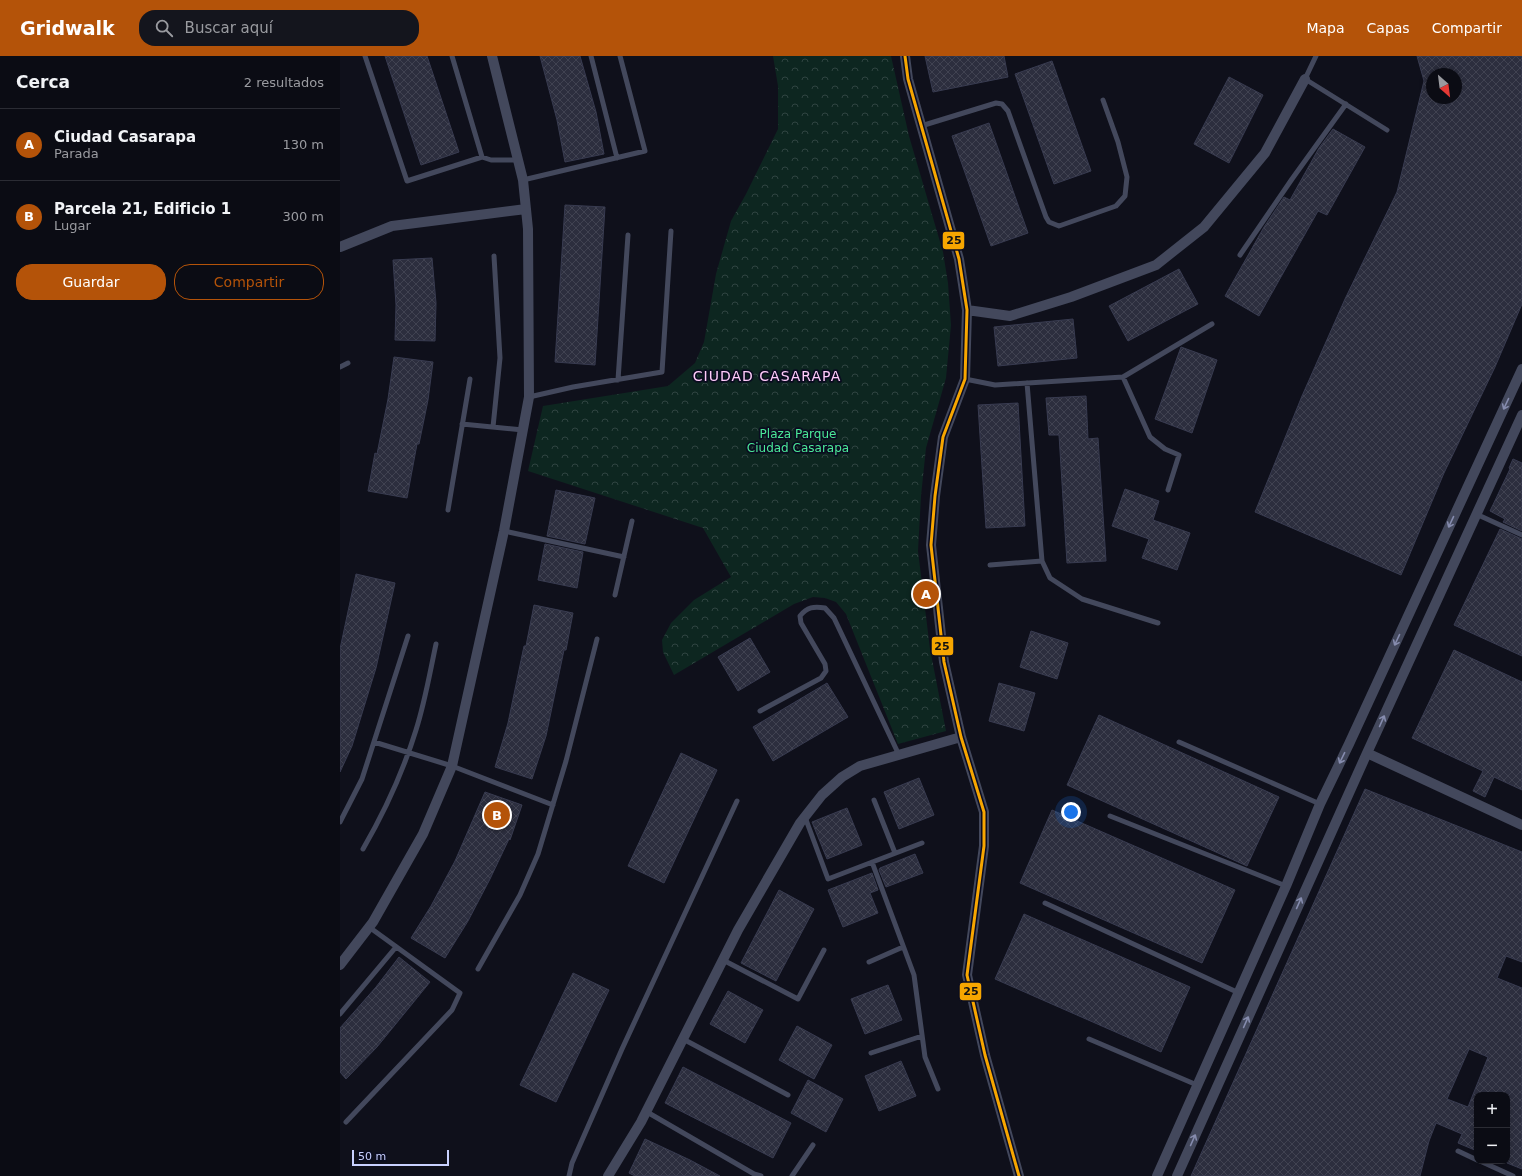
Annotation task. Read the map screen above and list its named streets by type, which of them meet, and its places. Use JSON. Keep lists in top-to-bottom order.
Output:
{
  "districts": ["CIUDAD CASARAPA"],
  "parks": ["Plaza Parque Ciudad Casarapa"],
  "lines": ["transit line 25"],
  "scale_bar": "50 m",
  "north": "bottom right",
  "page": {
    "header": "Gridwalk",
    "search": "Buscar aquí",
    "nav": ["Mapa", "Capas", "Compartir"],
    "heading": ["Cerca", "2 resultados"],
    "list": [
      {
        "mark": "A",
        "name": "Ciudad Casarapa",
        "note": "Parada",
        "value": "130 m"
      },
      {
        "mark": "B",
        "name": "Parcela 21, Edificio 1",
        "note": "Lugar",
        "value": "300 m"
      }
    ],
    "buttons": ["Guardar", "Compartir"],
    "pins": ["A", "B"],
    "map_buttons": ["+", "−"],
    "scale": "50 m"
  }
}
